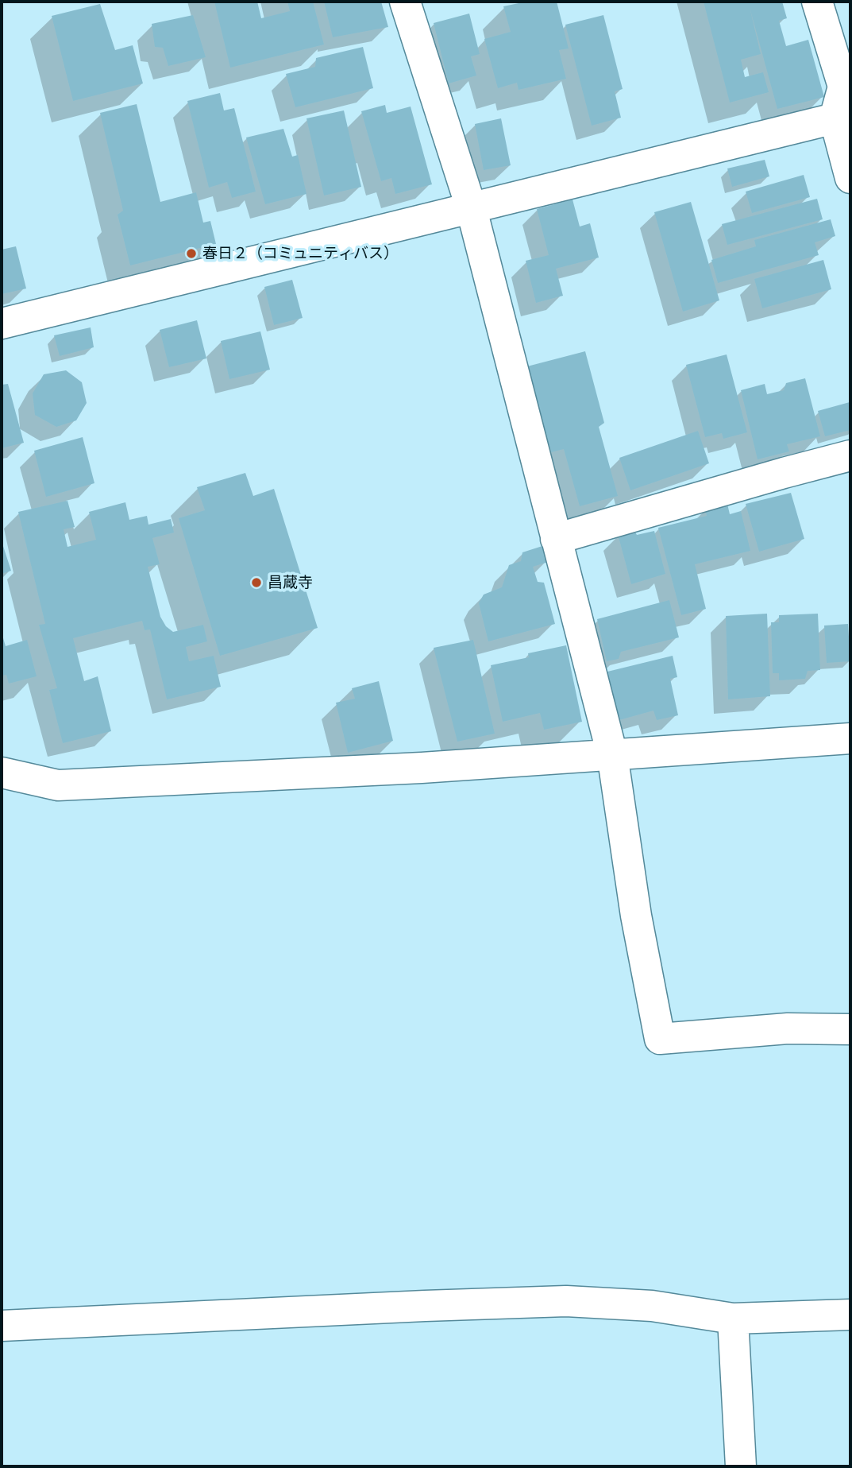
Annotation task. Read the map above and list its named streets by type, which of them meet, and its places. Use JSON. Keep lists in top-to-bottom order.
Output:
{
  "places": ["春日２（コミュニティバス）", "昌蔵寺"]
}
